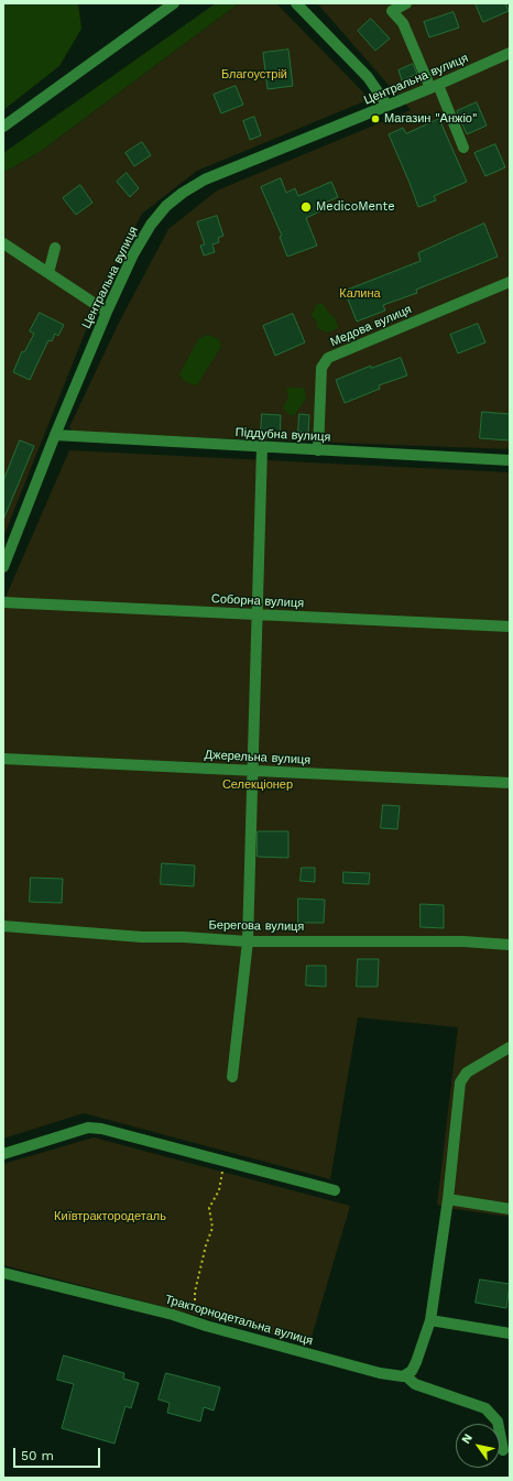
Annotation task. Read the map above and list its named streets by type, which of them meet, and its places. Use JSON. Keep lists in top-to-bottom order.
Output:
{
  "streets": {
    "street": [
      "Центральна вулиця",
      "Медова вулиця",
      "Піддубна вулиця",
      "Соборна вулиця",
      "Джерельна вулиця",
      "Берегова вулиця",
      "Тракторнодетальна вулиця"
    ]
  },
  "crossings": [
    ["Центральна вулиця", "Піддубна вулиця"],
    ["Медова вулиця", "Піддубна вулиця"]
  ],
  "parks": [
    "Благоустрій",
    "Калина",
    "Селекціонер",
    "Київтрактородеталь"
  ],
  "places": ["Магазин \"Анжіо\"", "MedicoMente"],
  "scale_bar": "50 m",
  "north": "top left"
}
